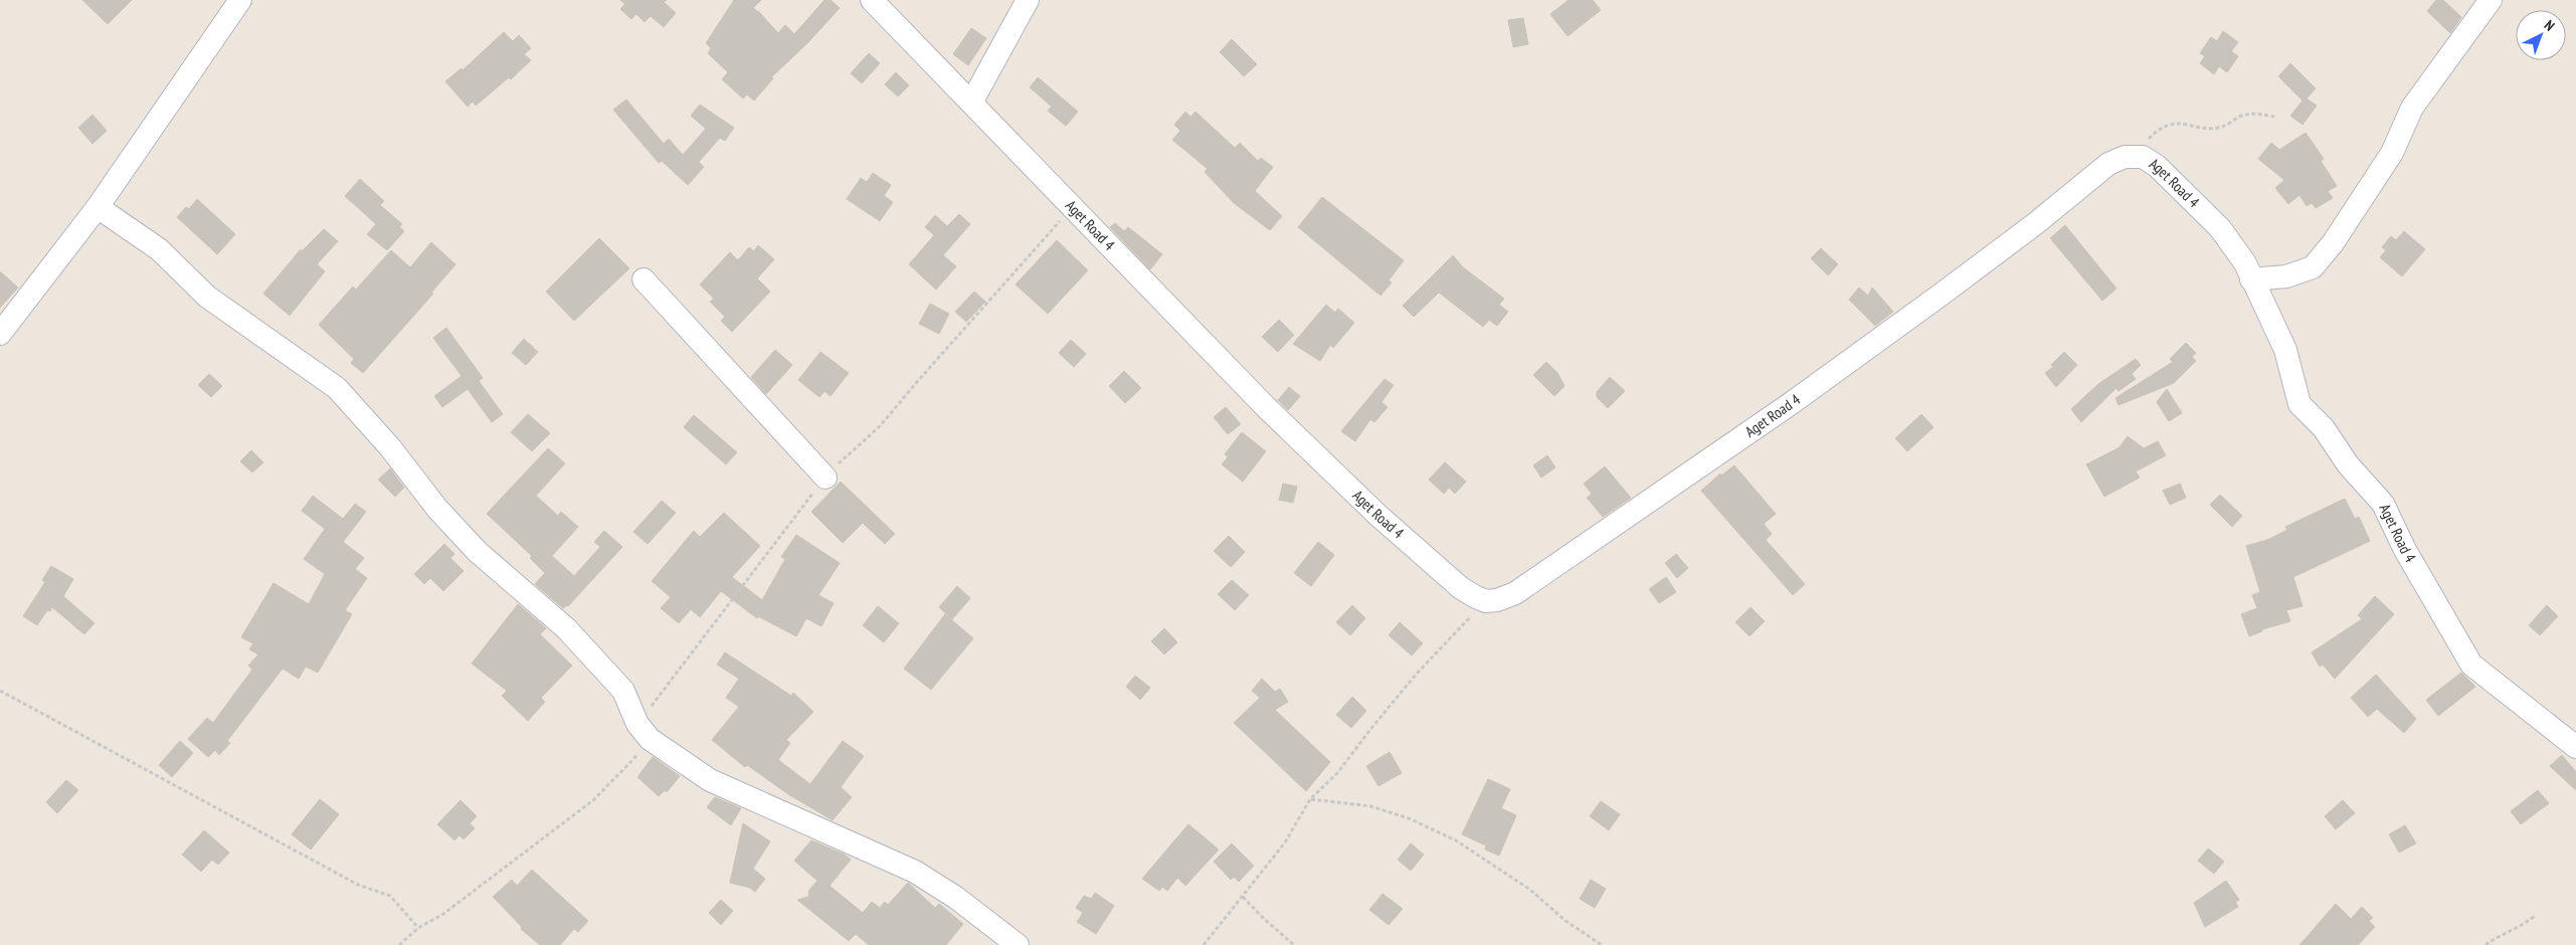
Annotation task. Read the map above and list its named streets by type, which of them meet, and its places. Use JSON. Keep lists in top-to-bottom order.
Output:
{
  "streets": {
    "street": ["Aget Road 4"]
  },
  "north": "top right"
}
